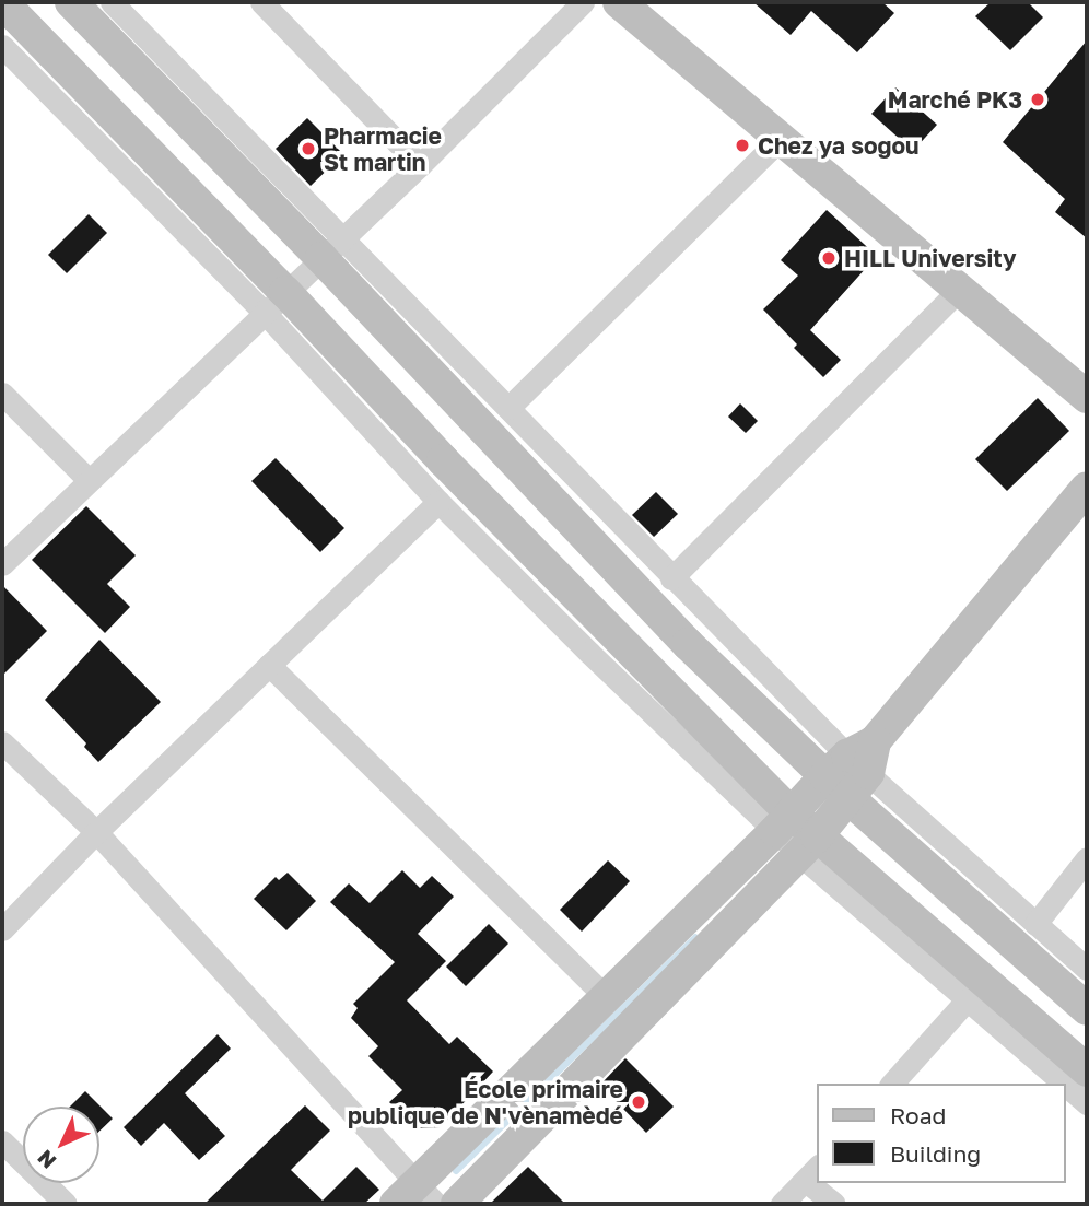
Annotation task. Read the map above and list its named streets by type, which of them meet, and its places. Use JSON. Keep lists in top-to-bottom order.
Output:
{
  "places": [
    "Marché PK3",
    "Chez ya sogou",
    "Pharmacie St martin",
    "HILL University",
    "École primaire publique de N'vènamèdé"
  ],
  "legend": ["Road", "Building"],
  "north": "bottom left"
}
